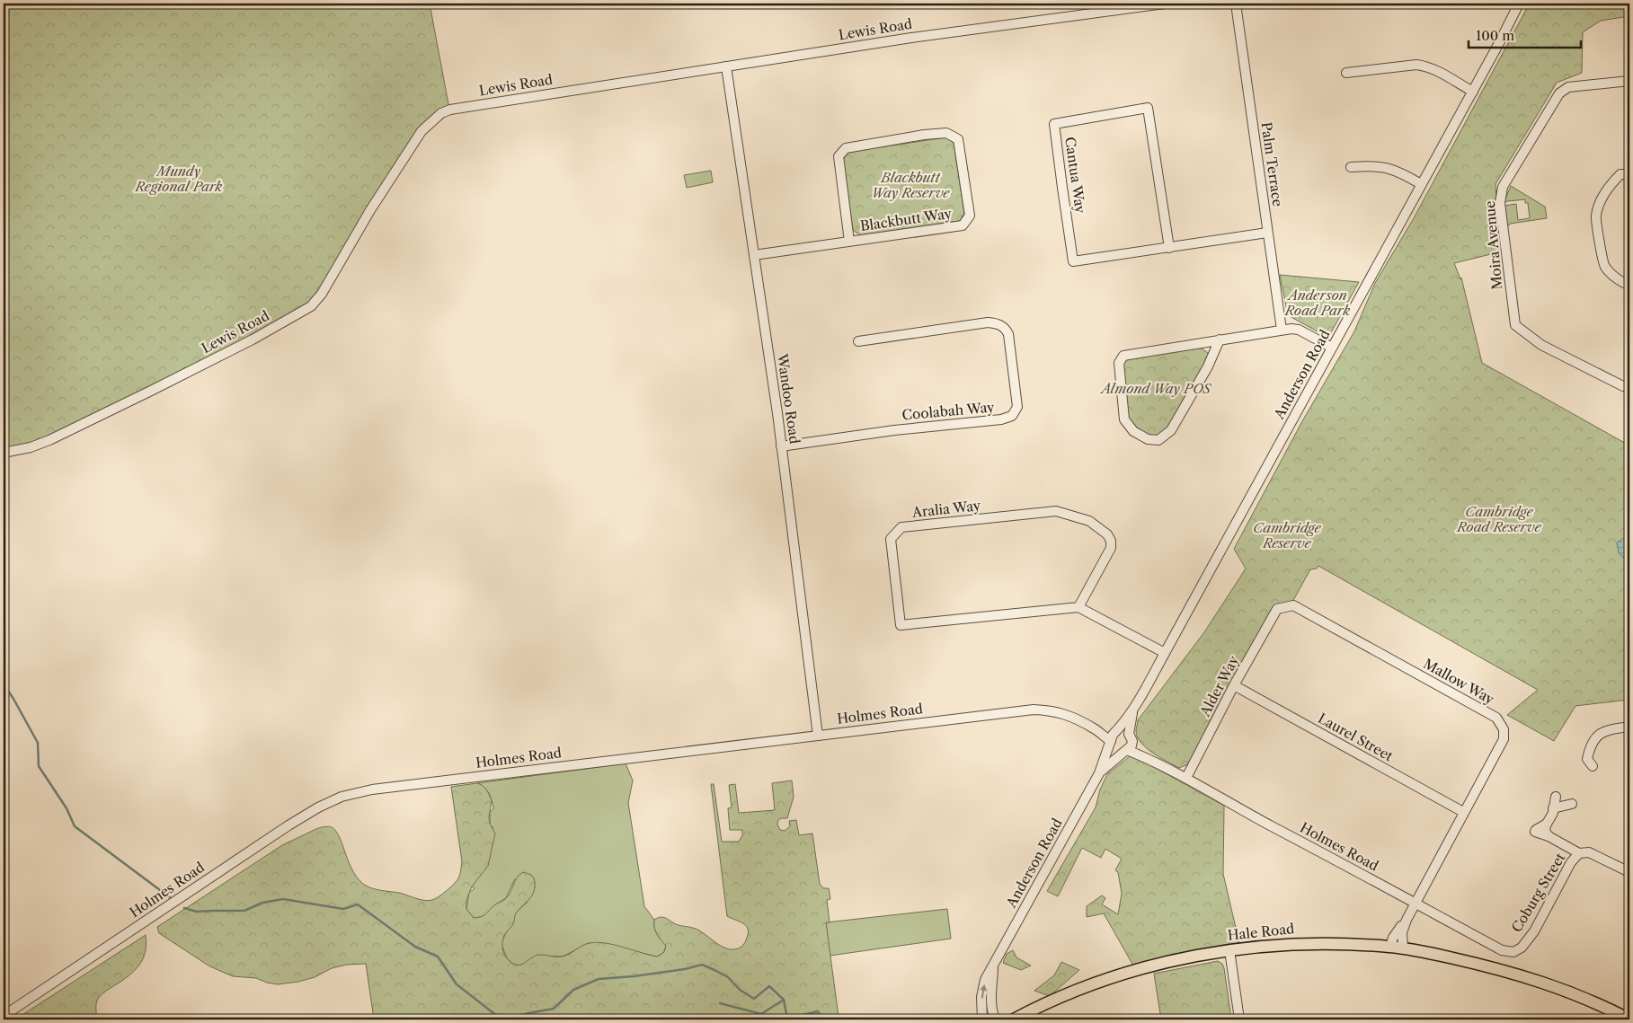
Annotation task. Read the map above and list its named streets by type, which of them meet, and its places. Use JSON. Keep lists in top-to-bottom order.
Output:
{
  "streets": {
    "main road": ["Hale Road"],
    "street": [
      "Lewis Road",
      "Palm Terrace",
      "Cantua Way",
      "Blackbutt Way",
      "Moira Avenue",
      "Anderson Road",
      "Wandoo Road",
      "Coolabah Way",
      "Aralia Way",
      "Mallow Way",
      "Alder Way",
      "Holmes Road",
      "Laurel Street",
      "Coburg Street"
    ]
  },
  "crossings": [
    ["Lewis Road", "Wandoo Road"],
    ["Palm Terrace", "Cantua Way"],
    ["Blackbutt Way", "Wandoo Road"],
    ["Anderson Road", "Holmes Road"],
    ["Wandoo Road", "Coolabah Way"],
    ["Wandoo Road", "Holmes Road"],
    ["Mallow Way", "Alder Way"],
    ["Mallow Way", "Holmes Road"],
    ["Mallow Way", "Laurel Street"],
    ["Mallow Way", "Hale Road"],
    ["Alder Way", "Holmes Road"],
    ["Alder Way", "Laurel Street"],
    ["Holmes Road", "Coburg Street"]
  ],
  "parks": [
    "Mundy Regional Park",
    "Blackbutt Way Reserve",
    "Anderson Road Park",
    "Almond Way POS",
    "Cambridge Road Reserve",
    "Cambridge Reserve"
  ],
  "scale_bar": "100 m"
}
